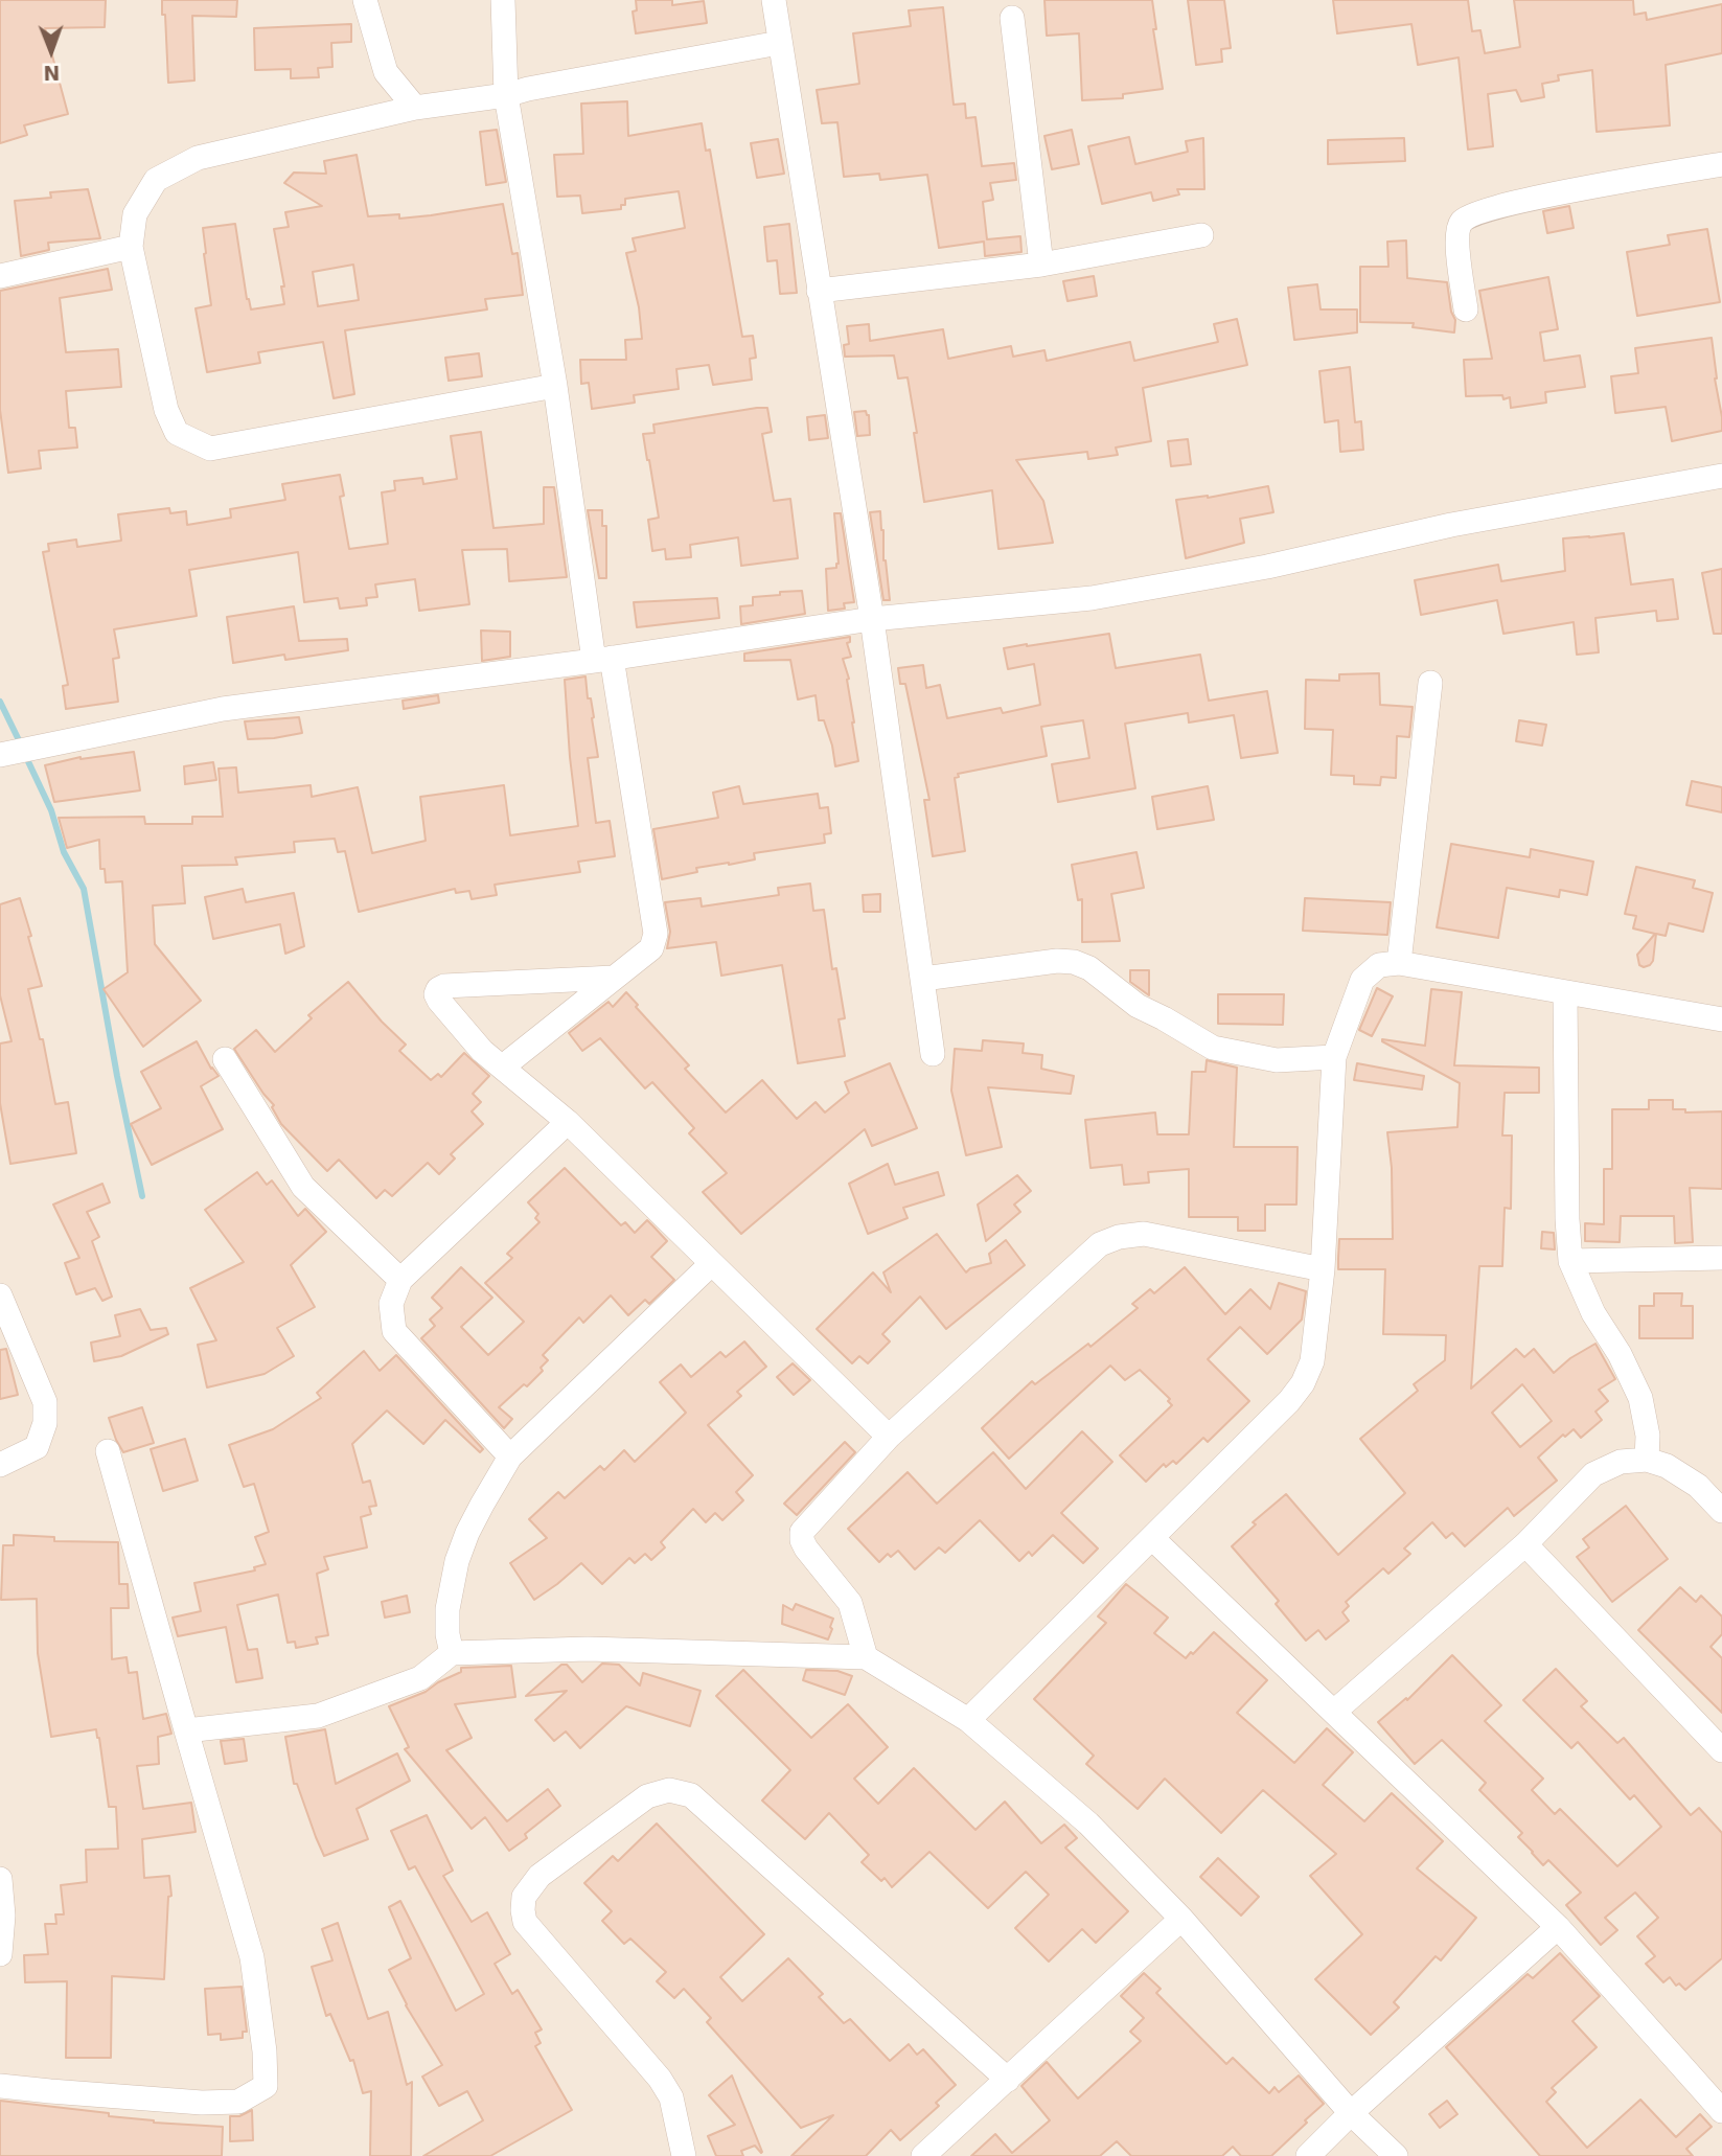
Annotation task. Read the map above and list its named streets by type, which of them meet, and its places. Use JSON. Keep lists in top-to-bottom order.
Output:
{
  "north": "bottom"
}
